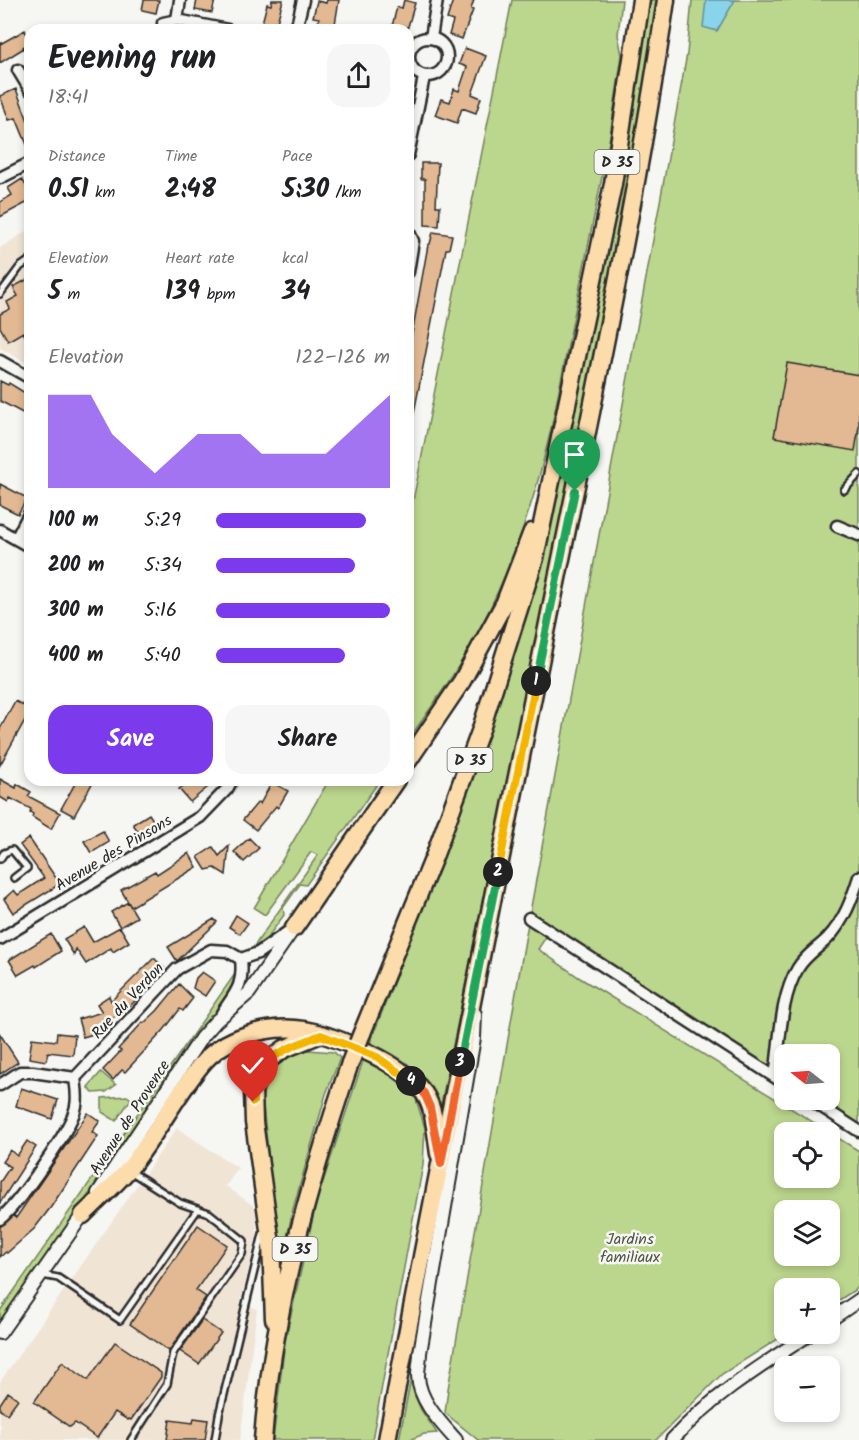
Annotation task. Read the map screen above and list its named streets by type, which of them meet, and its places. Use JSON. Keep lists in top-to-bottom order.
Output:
{
  "streets": {
    "main road": ["D 35"],
    "street": ["Avenue des Pinsons", "Rue du Verdon", "Avenue de Provence"]
  },
  "parks": ["Jardins familiaux"],
  "north": "left",
  "page": {
    "heading": ["Evening run", "18:41"],
    "stats": [
      ["Distance", "0.51 km"],
      ["Time", "2:48"],
      ["Pace", "5:30 /km"],
      ["Elevation", "5 m"],
      ["Heart rate", "139 bpm"],
      ["kcal", "34"]
    ],
    "chart": ["Elevation", "122–126 m"],
    "list": [
      {
        "name": "100 m",
        "note": "5:29"
      },
      {
        "name": "200 m",
        "note": "5:34"
      },
      {
        "name": "300 m",
        "note": "5:16"
      },
      {
        "name": "400 m",
        "note": "5:40"
      }
    ],
    "pins": [
      "1",
      "2",
      "3",
      "4"
    ],
    "buttons": ["Save", "Share"],
    "map_buttons": ["+", "−"]
  }
}
